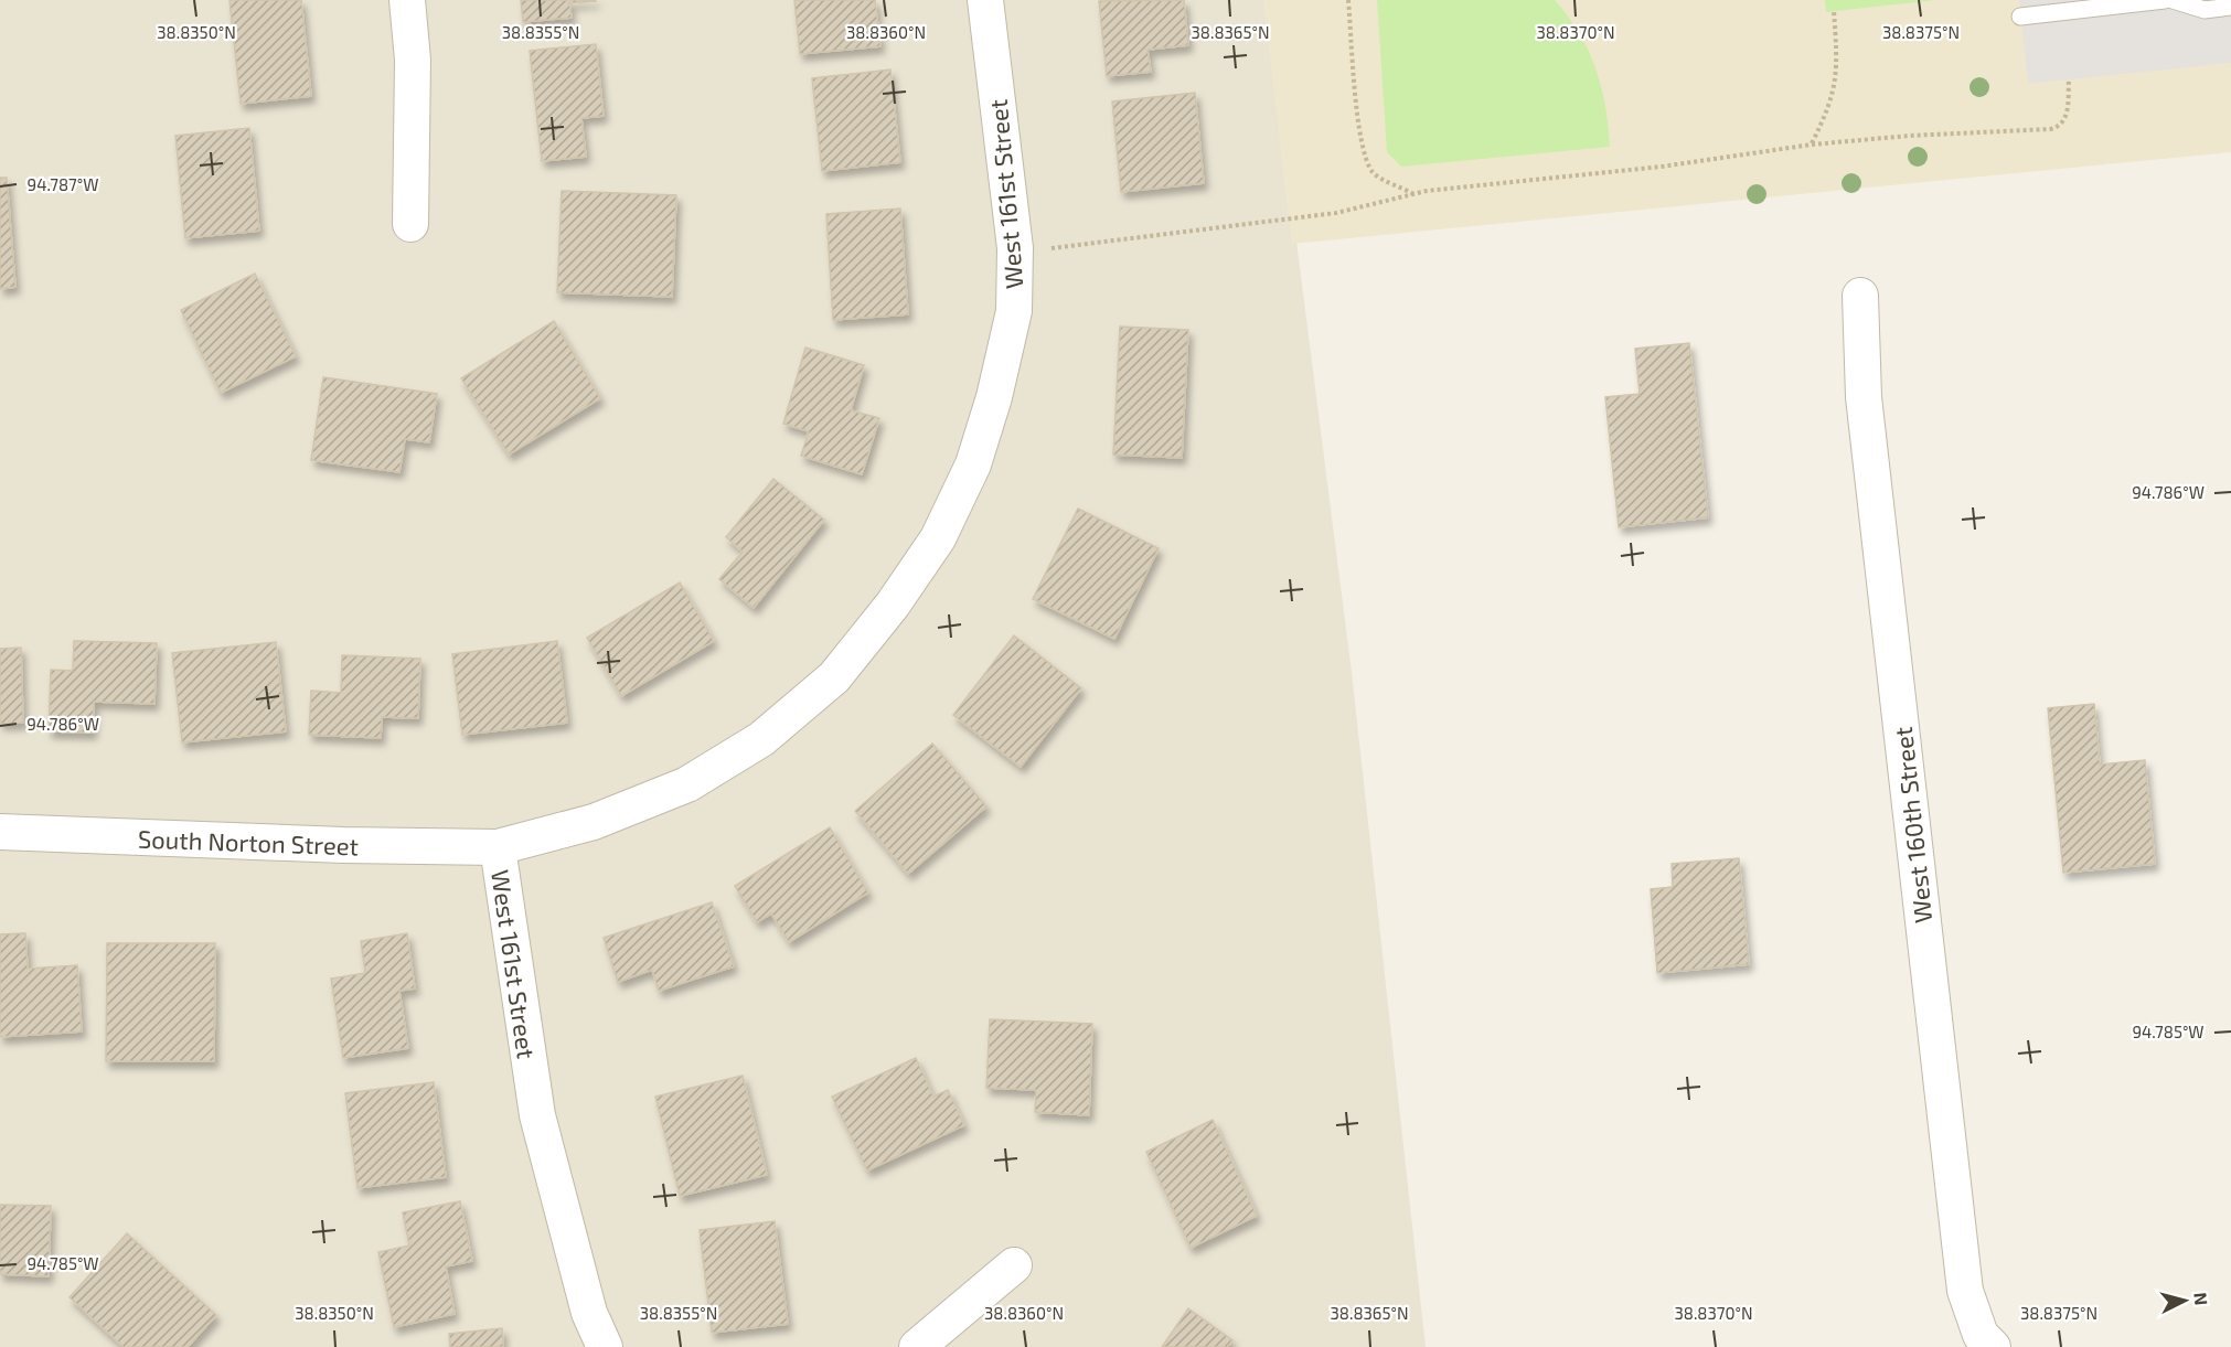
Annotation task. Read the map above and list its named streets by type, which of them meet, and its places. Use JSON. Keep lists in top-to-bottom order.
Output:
{
  "streets": {
    "street": ["West 161st Street", "West 160th Street", "South Norton Street"]
  },
  "crossings": [
    ["West 161st Street", "South Norton Street"]
  ],
  "north": "right",
  "coordinates": [
    "38.8350°N",
    "38.8355°N",
    "38.8360°N",
    "38.8365°N",
    "38.8370°N",
    "38.8375°N",
    "94.787°W",
    "94.786°W",
    "94.785°W"
  ]
}
